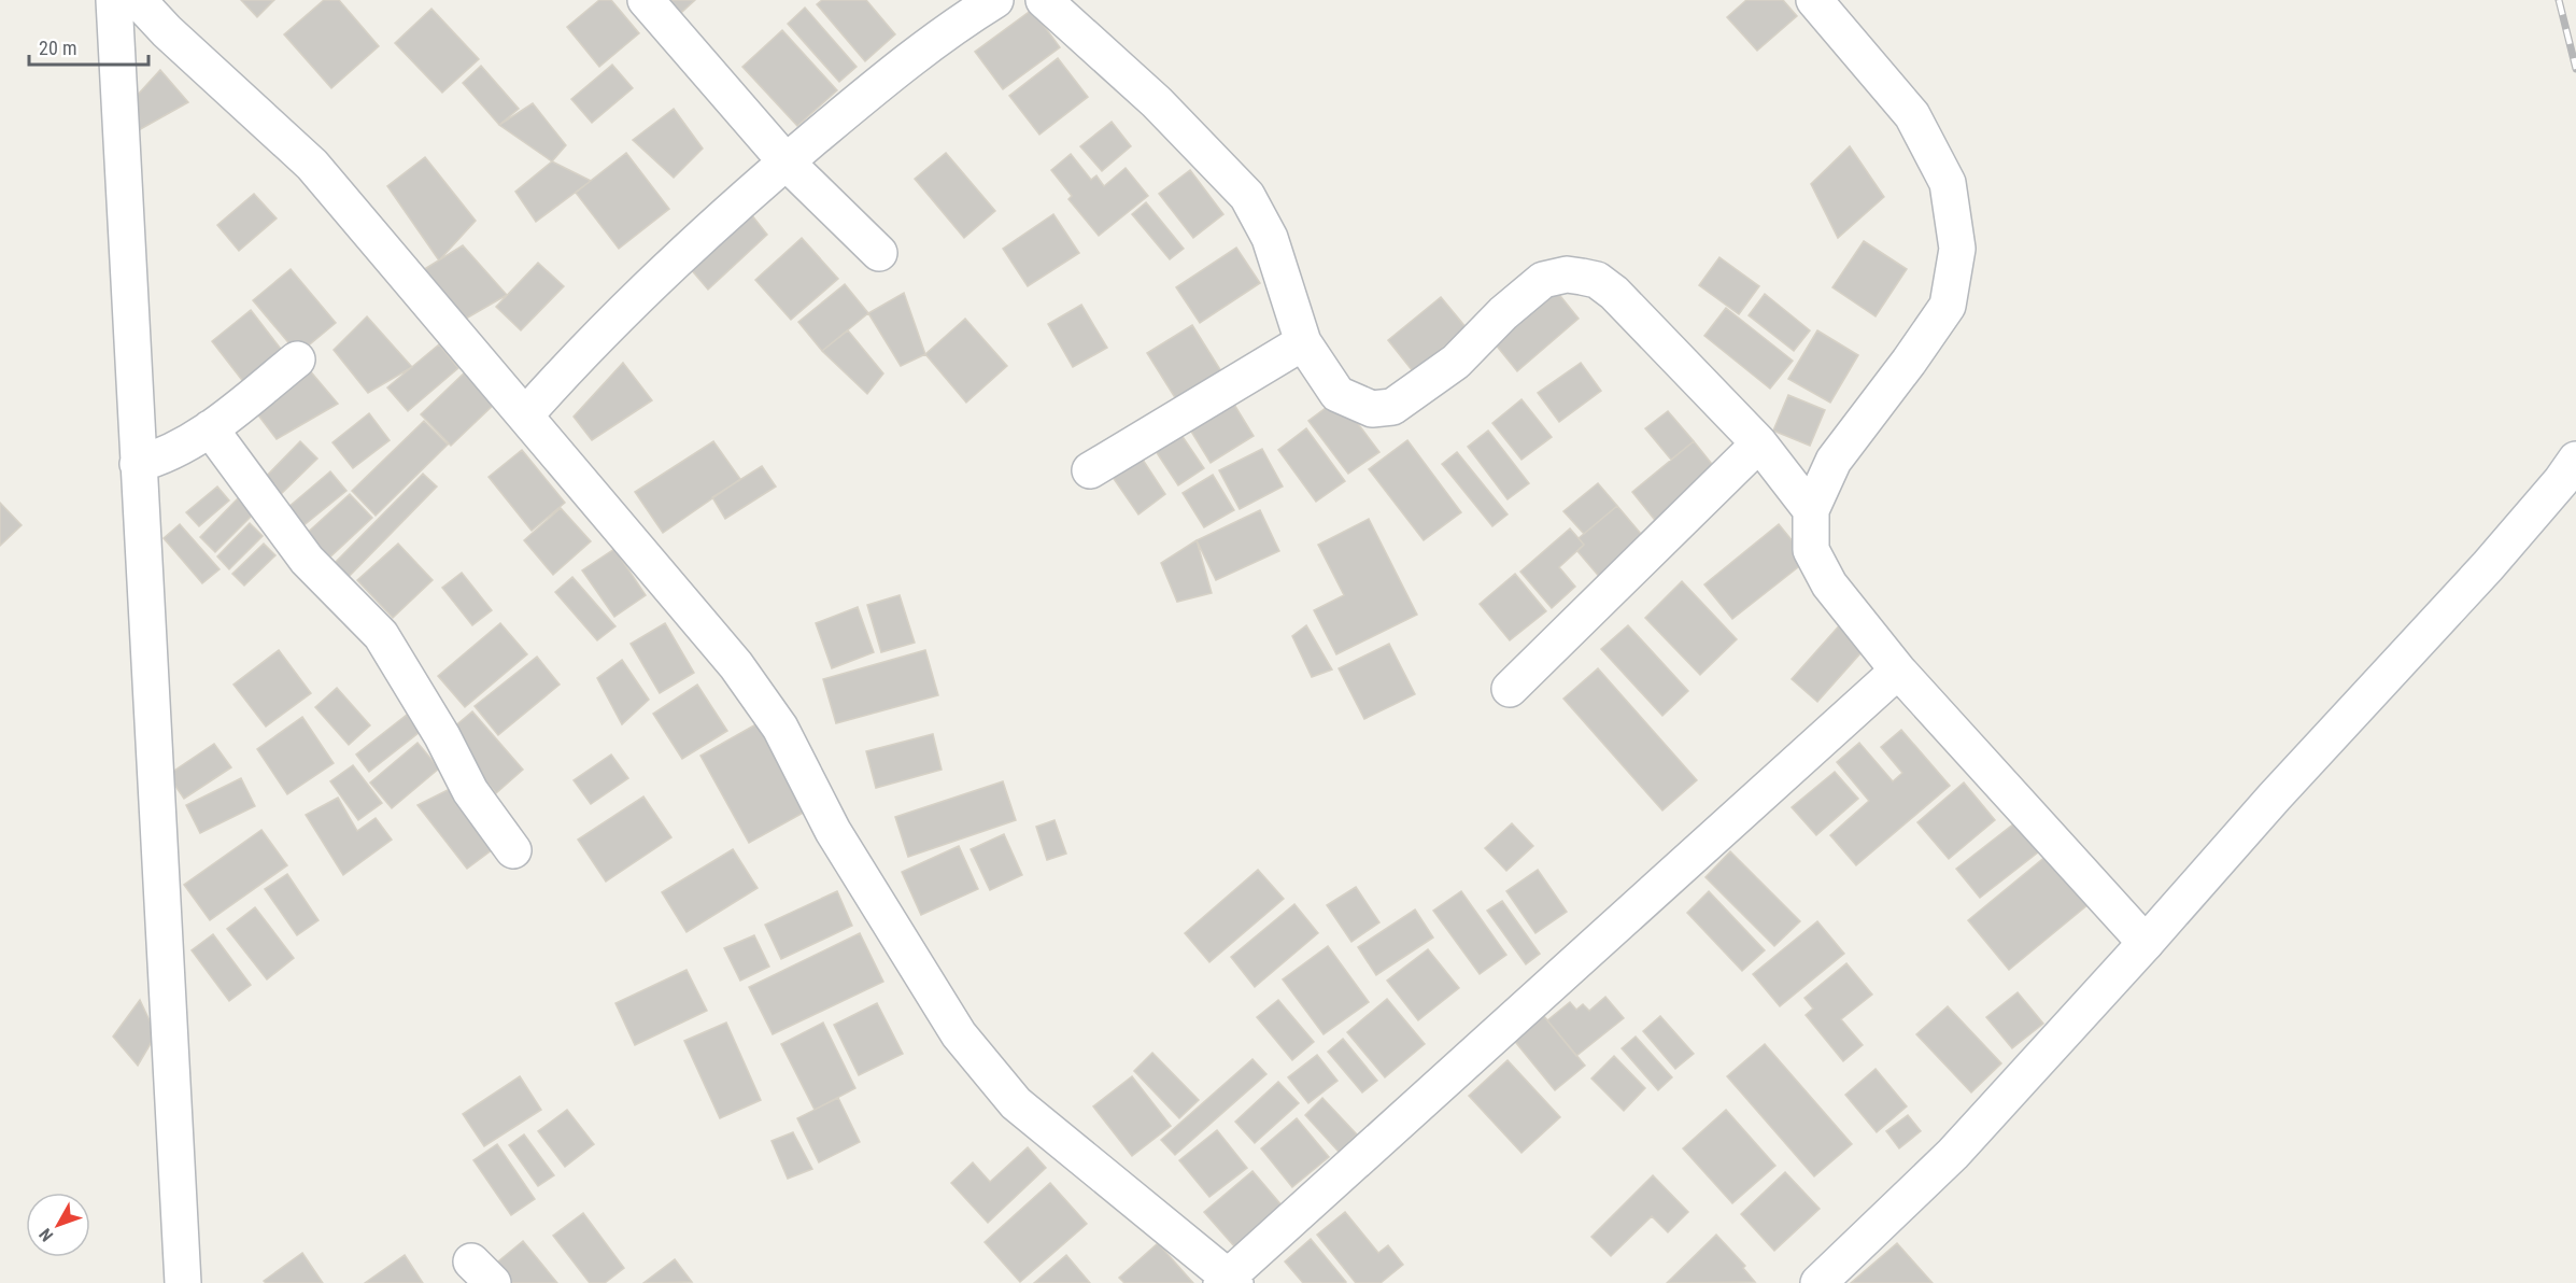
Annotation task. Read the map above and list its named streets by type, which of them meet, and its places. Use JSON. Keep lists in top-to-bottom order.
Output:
{
  "scale_bar": "20 m",
  "north": "bottom left"
}
